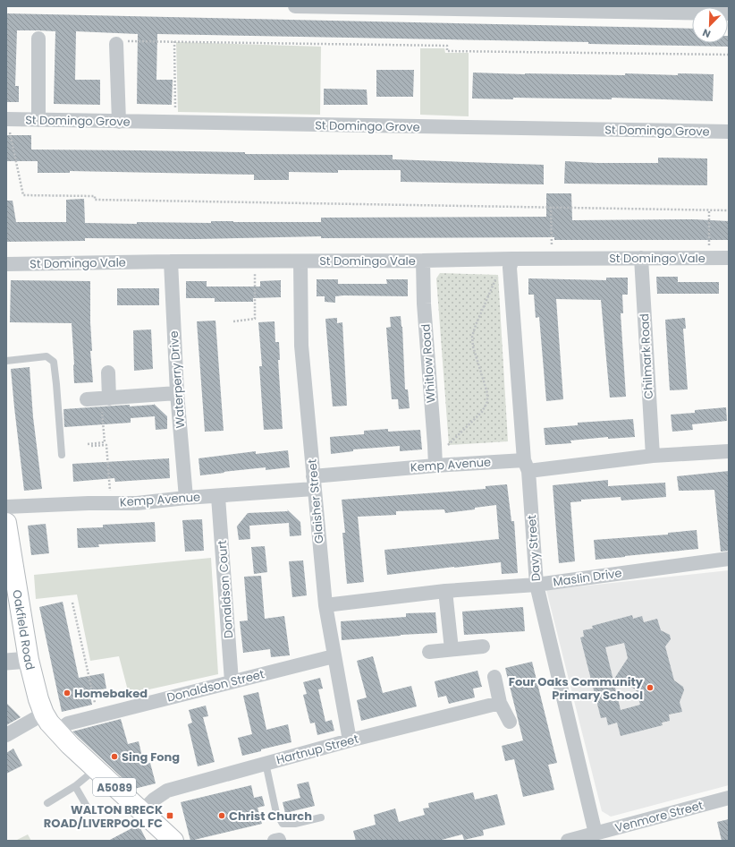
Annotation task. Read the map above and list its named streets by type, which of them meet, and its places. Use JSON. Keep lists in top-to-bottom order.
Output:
{
  "streets": {
    "highway": ["Oakfield Road", "A5089"],
    "street": [
      "St Domingo Grove",
      "St Domingo Vale",
      "Chilmark Road",
      "Whitlow Road",
      "Waterperry Drive",
      "Kemp Avenue",
      "Glaisher Street",
      "Davy Street",
      "Maslin Drive",
      "Donaldson Court",
      "Donaldson Street",
      "Hartnup Street",
      "Venmore Street"
    ]
  },
  "crossings": [
    ["St Domingo Vale", "Chilmark Road"],
    ["St Domingo Vale", "Whitlow Road"],
    ["St Domingo Vale", "Waterperry Drive"],
    ["St Domingo Vale", "Glaisher Street"],
    ["St Domingo Vale", "Davy Street"],
    ["Chilmark Road", "Kemp Avenue"],
    ["Whitlow Road", "Kemp Avenue"],
    ["Waterperry Drive", "Kemp Avenue"],
    ["Kemp Avenue", "Glaisher Street"],
    ["Kemp Avenue", "Davy Street"],
    ["Kemp Avenue", "Donaldson Court"],
    ["Glaisher Street", "Maslin Drive"],
    ["Glaisher Street", "Donaldson Street"],
    ["Glaisher Street", "Hartnup Street"],
    ["Davy Street", "Maslin Drive"],
    ["Davy Street", "Venmore Street"],
    ["Donaldson Court", "Donaldson Street"],
    ["Oakfield Road", "Donaldson Street"],
    ["Oakfield Road", "A5089"],
    ["Donaldson Street", "A5089"],
    ["Hartnup Street", "A5089"]
  ],
  "places": {
    "other": [
      "Four Oaks Community Primary School",
      "Homebaked",
      "Sing Fong",
      "Christ Church"
    ],
    "transit": ["WALTON BRECK ROAD/LIVERPOOL FC"]
  },
  "north": "bottom left"
}
